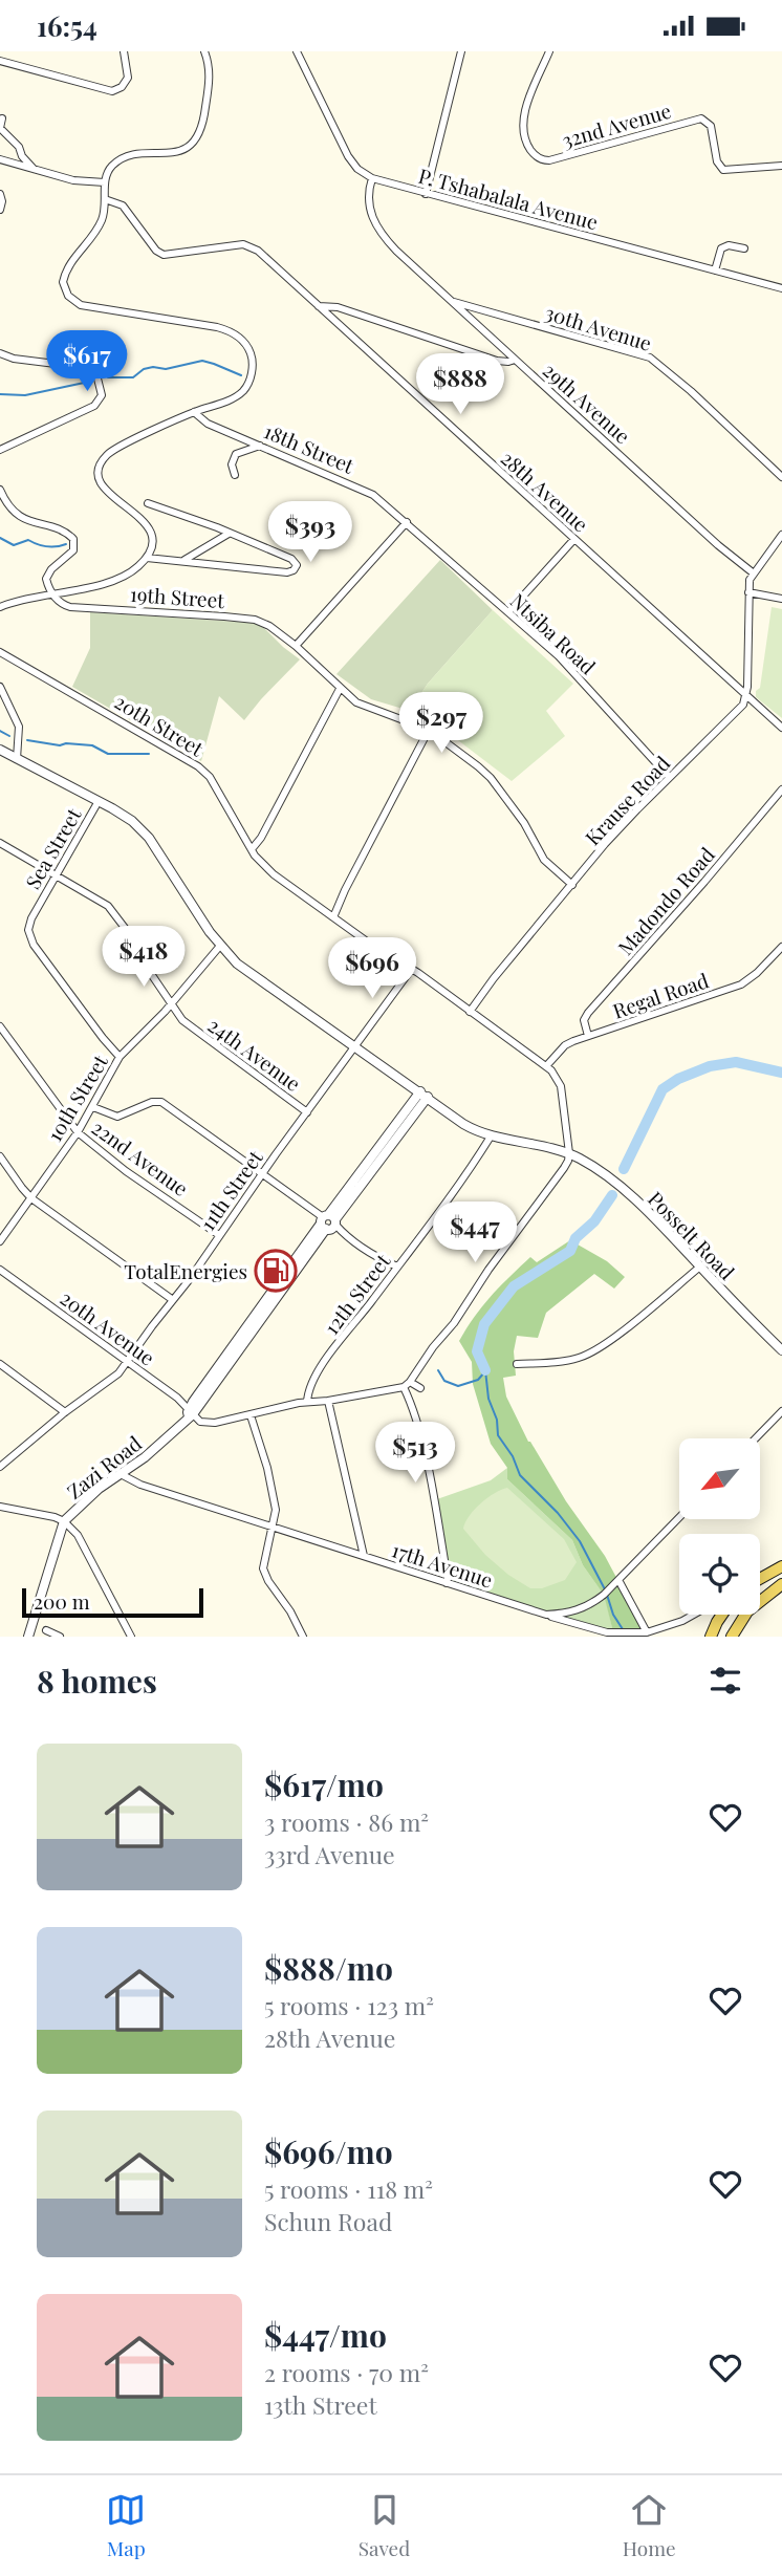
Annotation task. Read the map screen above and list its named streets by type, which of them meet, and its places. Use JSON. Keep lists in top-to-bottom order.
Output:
{
  "streets": {
    "street": [
      "32nd Avenue",
      "P. Tshabalala Avenue",
      "30th Avenue",
      "29th Avenue",
      "18th Street",
      "28th Avenue",
      "19th Street",
      "Ntsiba Road",
      "20th Street",
      "Krause Road",
      "Sea Street",
      "Madondo Road",
      "Regal Road",
      "24th Avenue",
      "10th Street",
      "22nd Avenue",
      "11th Street",
      "Posselt Road",
      "12th Street",
      "20th Avenue",
      "Zazi Road",
      "17th Avenue"
    ]
  },
  "crossings": [
    ["P. Tshabalala Avenue", "29th Avenue"],
    ["30th Avenue", "29th Avenue"],
    ["18th Street", "Ntsiba Road"],
    ["28th Avenue", "Krause Road"],
    ["19th Street", "Krause Road"],
    ["Ntsiba Road", "Krause Road"],
    ["20th Street", "Krause Road"],
    ["20th Street", "Regal Road"],
    ["20th Street", "11th Street"],
    ["20th Street", "Posselt Road"],
    ["Sea Street", "24th Avenue"],
    ["Sea Street", "10th Street"],
    ["Sea Street", "Posselt Road"],
    ["Madondo Road", "Regal Road"],
    ["24th Avenue", "10th Street"],
    ["24th Avenue", "11th Street"],
    ["10th Street", "22nd Avenue"],
    ["10th Street", "Posselt Road"],
    ["22nd Avenue", "11th Street"],
    ["11th Street", "Posselt Road"],
    ["11th Street", "20th Avenue"],
    ["Posselt Road", "12th Street"],
    ["Posselt Road", "Zazi Road"],
    ["20th Avenue", "Zazi Road"],
    ["Zazi Road", "17th Avenue"]
  ],
  "places": {
    "fuel station": ["TotalEnergies"]
  },
  "scale_bar": "200 m",
  "north": "bottom left",
  "page": {
    "status": "16:54",
    "price": [
      "$617",
      "$888",
      "$393",
      "$297",
      "$418",
      "$696",
      "$447",
      "$513"
    ],
    "scale": "200 m",
    "heading": "8 homes",
    "list": [
      {
        "name": "$617/mo",
        "note": "3 rooms · 86 m² · 33rd Avenue"
      },
      {
        "name": "$888/mo",
        "note": "5 rooms · 123 m² · 28th Avenue"
      },
      {
        "name": "$696/mo",
        "note": "5 rooms · 118 m² · Schun Road"
      },
      {
        "name": "$447/mo",
        "note": "2 rooms · 70 m² · 13th Street"
      }
    ],
    "tabs": ["Map", "Saved", "Home"]
  }
}
